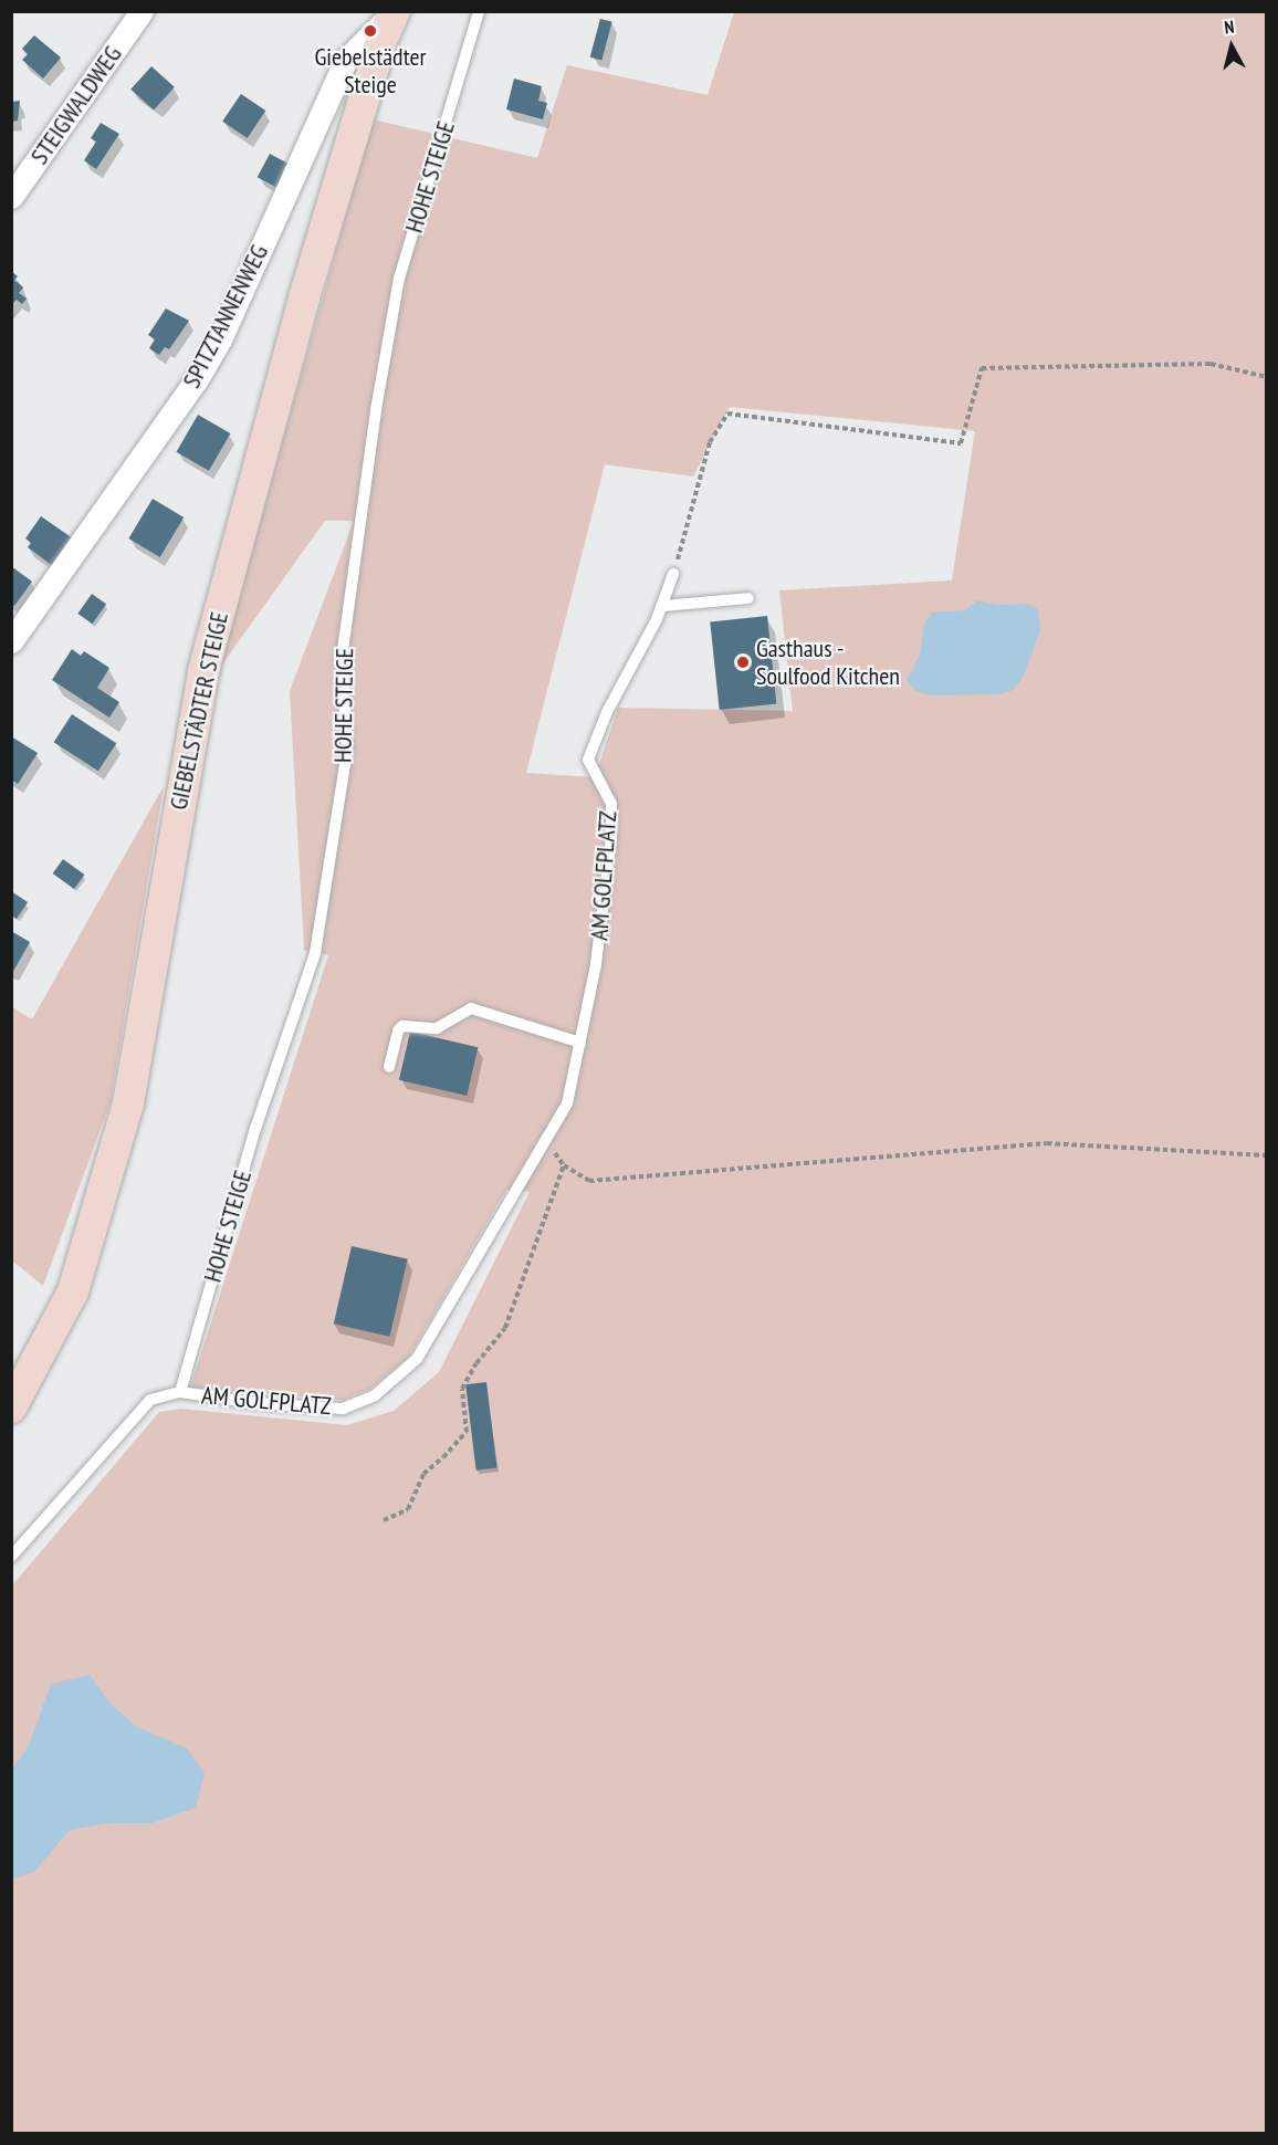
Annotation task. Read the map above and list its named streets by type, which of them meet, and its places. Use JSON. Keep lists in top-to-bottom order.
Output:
{
  "streets": {
    "main road": ["GIEBELSTÄDTER STEIGE"],
    "street": ["STEIGWALDWEG", "SPITZTANNENWEG"],
    "lane": ["HOHE STEIGE", "AM GOLFPLATZ"]
  },
  "crossings": [
    ["HOHE STEIGE", "AM GOLFPLATZ"],
    ["SPITZTANNENWEG", "GIEBELSTÄDTER STEIGE"]
  ],
  "places": ["Giebelstädter Steige", "Gasthaus - Soulfood Kitchen"],
  "north": "top"
}
